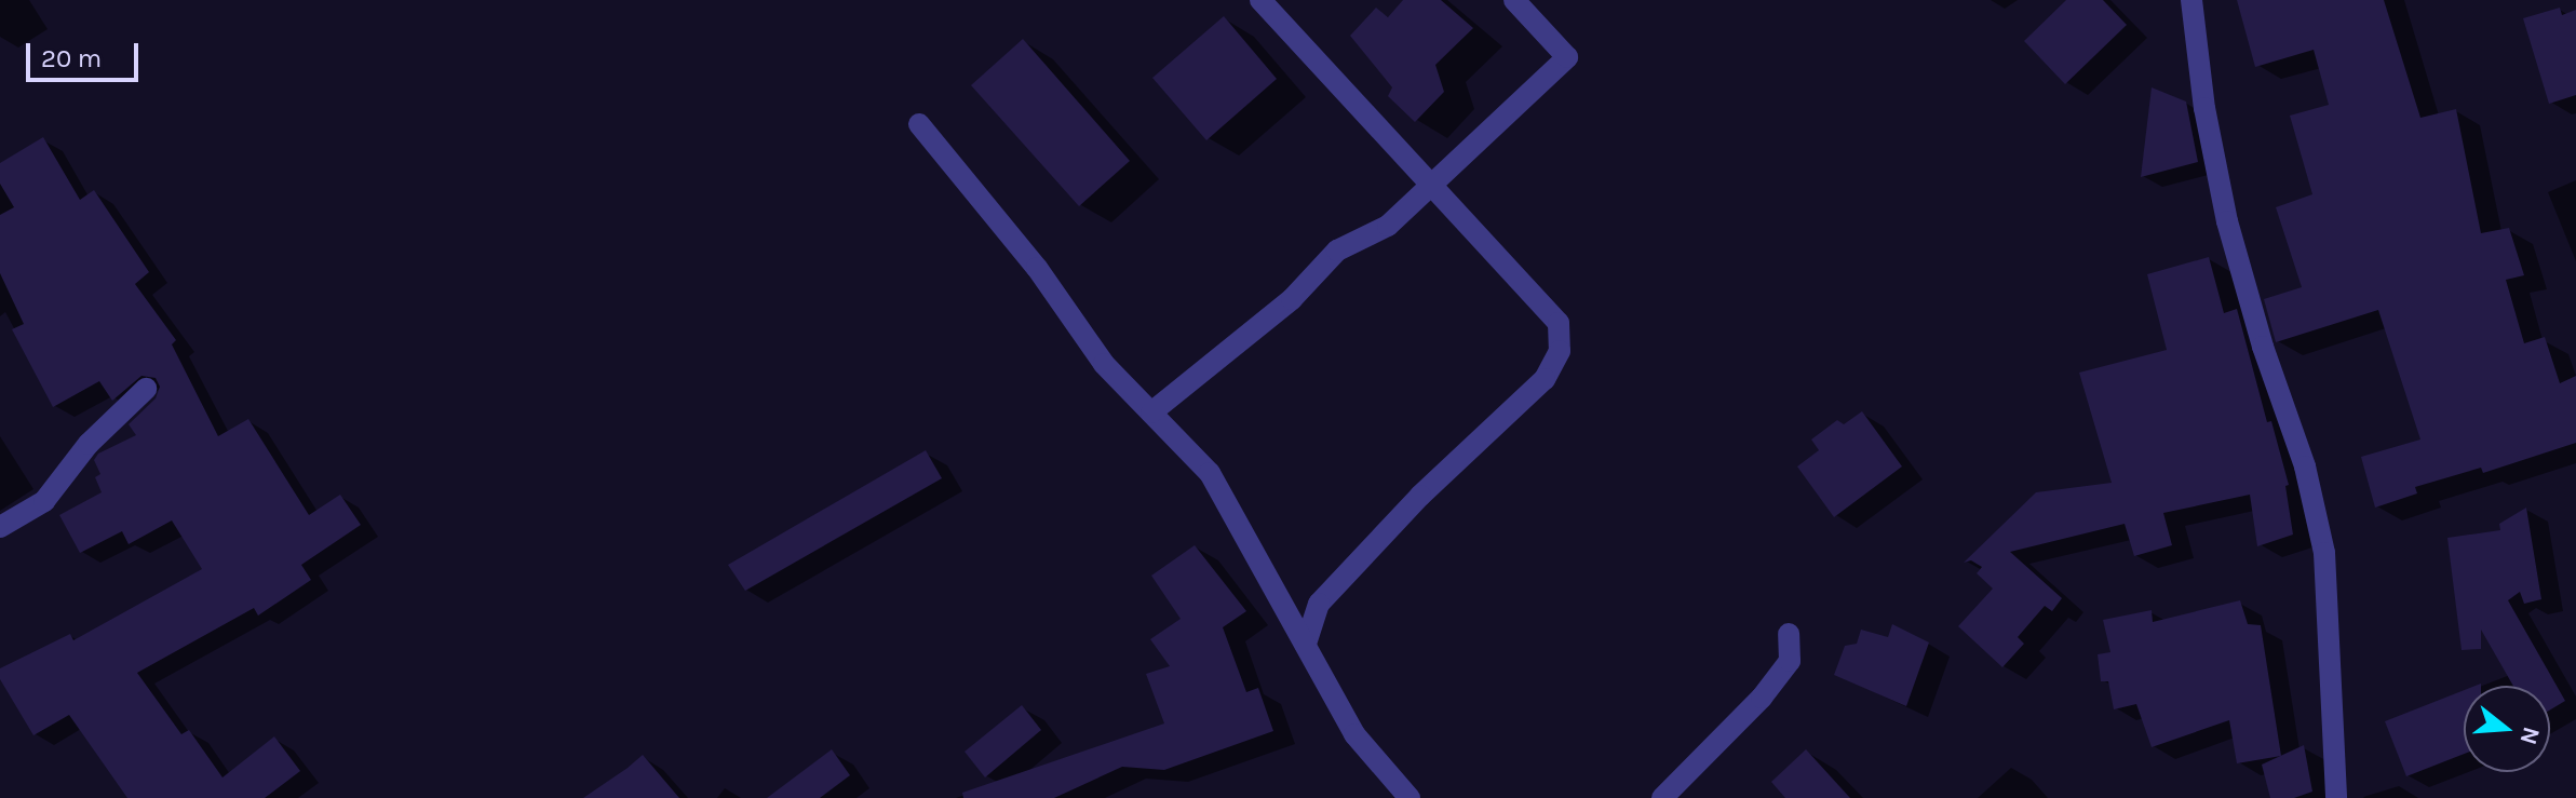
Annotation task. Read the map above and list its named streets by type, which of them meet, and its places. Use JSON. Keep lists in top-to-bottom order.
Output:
{
  "scale_bar": "20 m",
  "north": "right"
}
